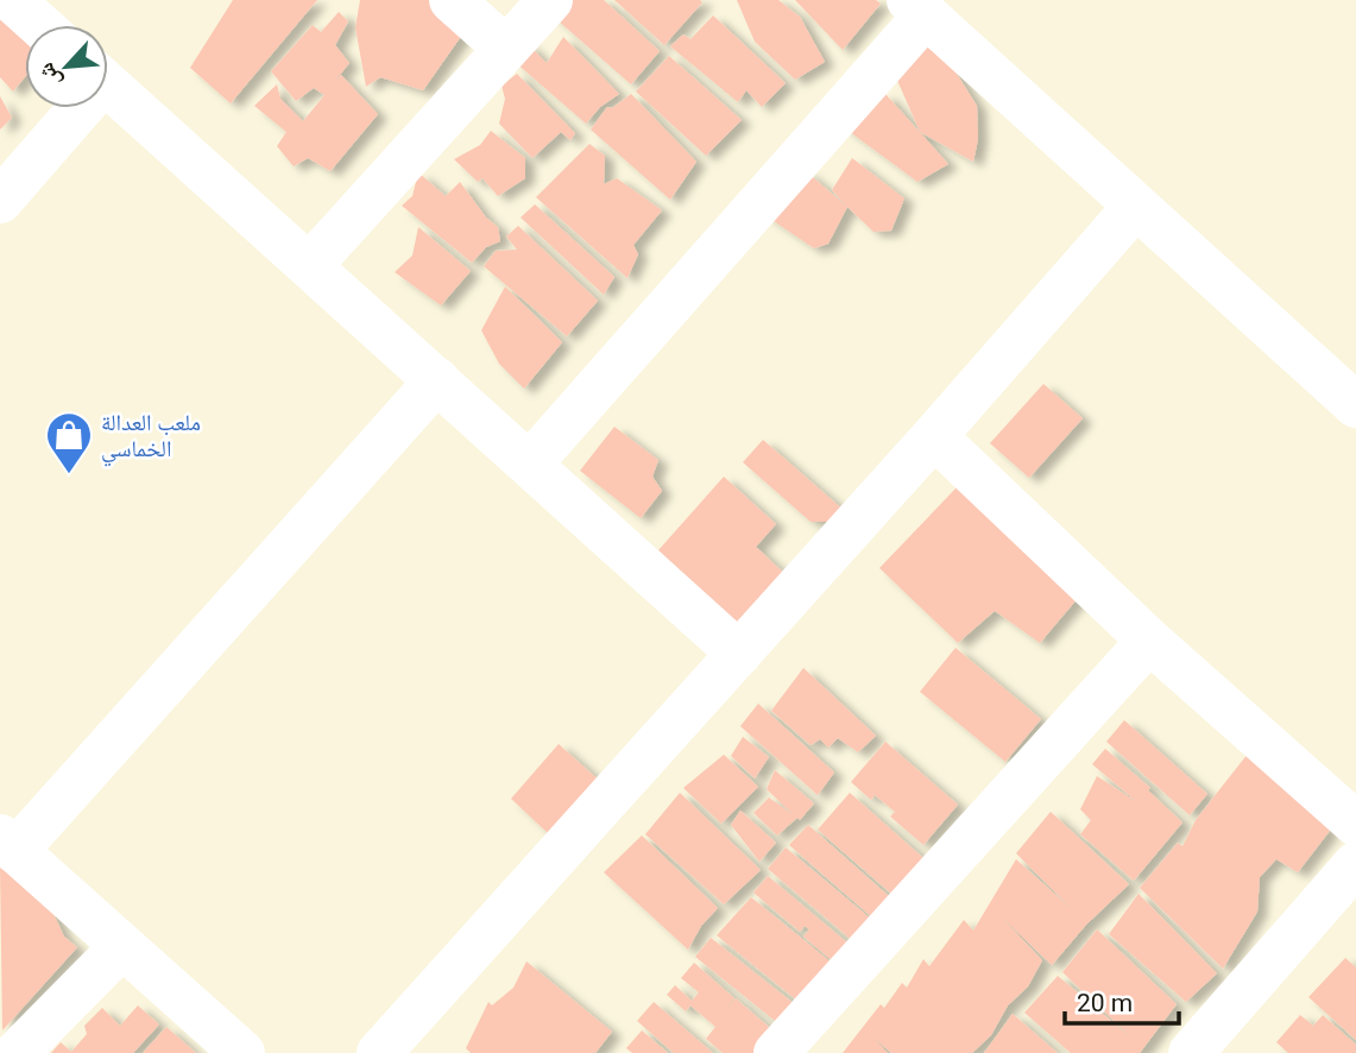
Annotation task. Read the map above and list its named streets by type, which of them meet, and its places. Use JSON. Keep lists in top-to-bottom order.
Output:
{
  "places": {
    "shop": ["ملعب العدالة الخماسي"]
  },
  "scale_bar": "20 m",
  "north": "bottom left"
}
